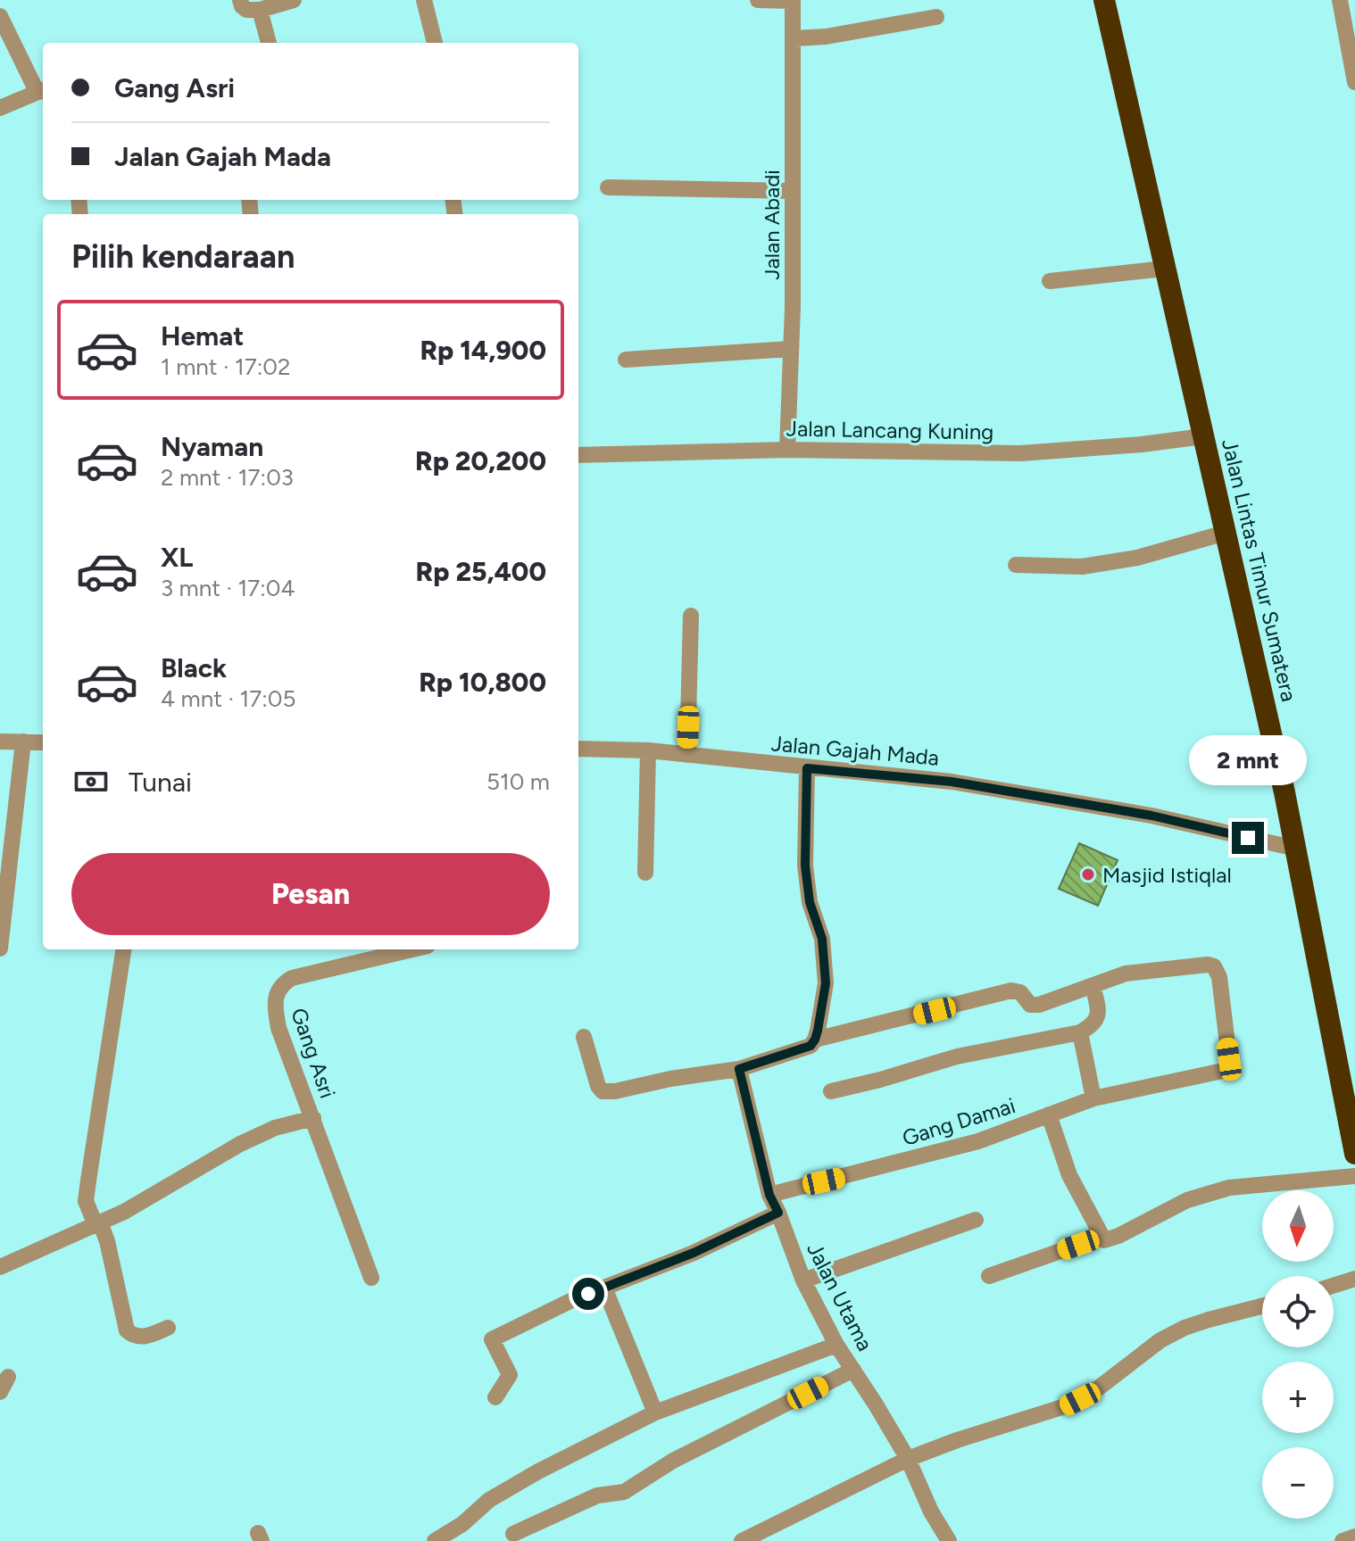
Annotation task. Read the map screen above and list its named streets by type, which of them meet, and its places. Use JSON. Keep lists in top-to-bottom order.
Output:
{
  "streets": {
    "highway": ["Jalan Lintas Timur Sumatera"],
    "street": [
      "Jalan Abadi",
      "Jalan Lancang Kuning",
      "Jalan Gajah Mada",
      "Gang Asri",
      "Gang Damai",
      "Jalan Utama"
    ]
  },
  "crossings": [
    ["Jalan Abadi", "Jalan Lancang Kuning"],
    ["Jalan Lancang Kuning", "Jalan Lintas Timur Sumatera"],
    ["Jalan Lintas Timur Sumatera", "Jalan Gajah Mada"],
    ["Gang Damai", "Jalan Utama"]
  ],
  "places": ["Masjid Istiqlal"],
  "north": "bottom",
  "page": {
    "banner": ["Gang Asri", "Jalan Gajah Mada"],
    "heading": "Pilih kendaraan",
    "list": [
      {
        "name": "Hemat",
        "note": "1 mnt · 17:02",
        "value": "Rp 14,900"
      },
      {
        "name": "Nyaman",
        "note": "2 mnt · 17:03",
        "value": "Rp 20,200"
      },
      {
        "name": "XL",
        "note": "3 mnt · 17:04",
        "value": "Rp 25,400"
      },
      {
        "name": "Black",
        "note": "4 mnt · 17:05",
        "value": "Rp 10,800"
      }
    ],
    "bubble": "2 mnt",
    "pay": ["Tunai", "510 m"],
    "buttons": "Pesan",
    "map_buttons": ["+", "−"]
  }
}
